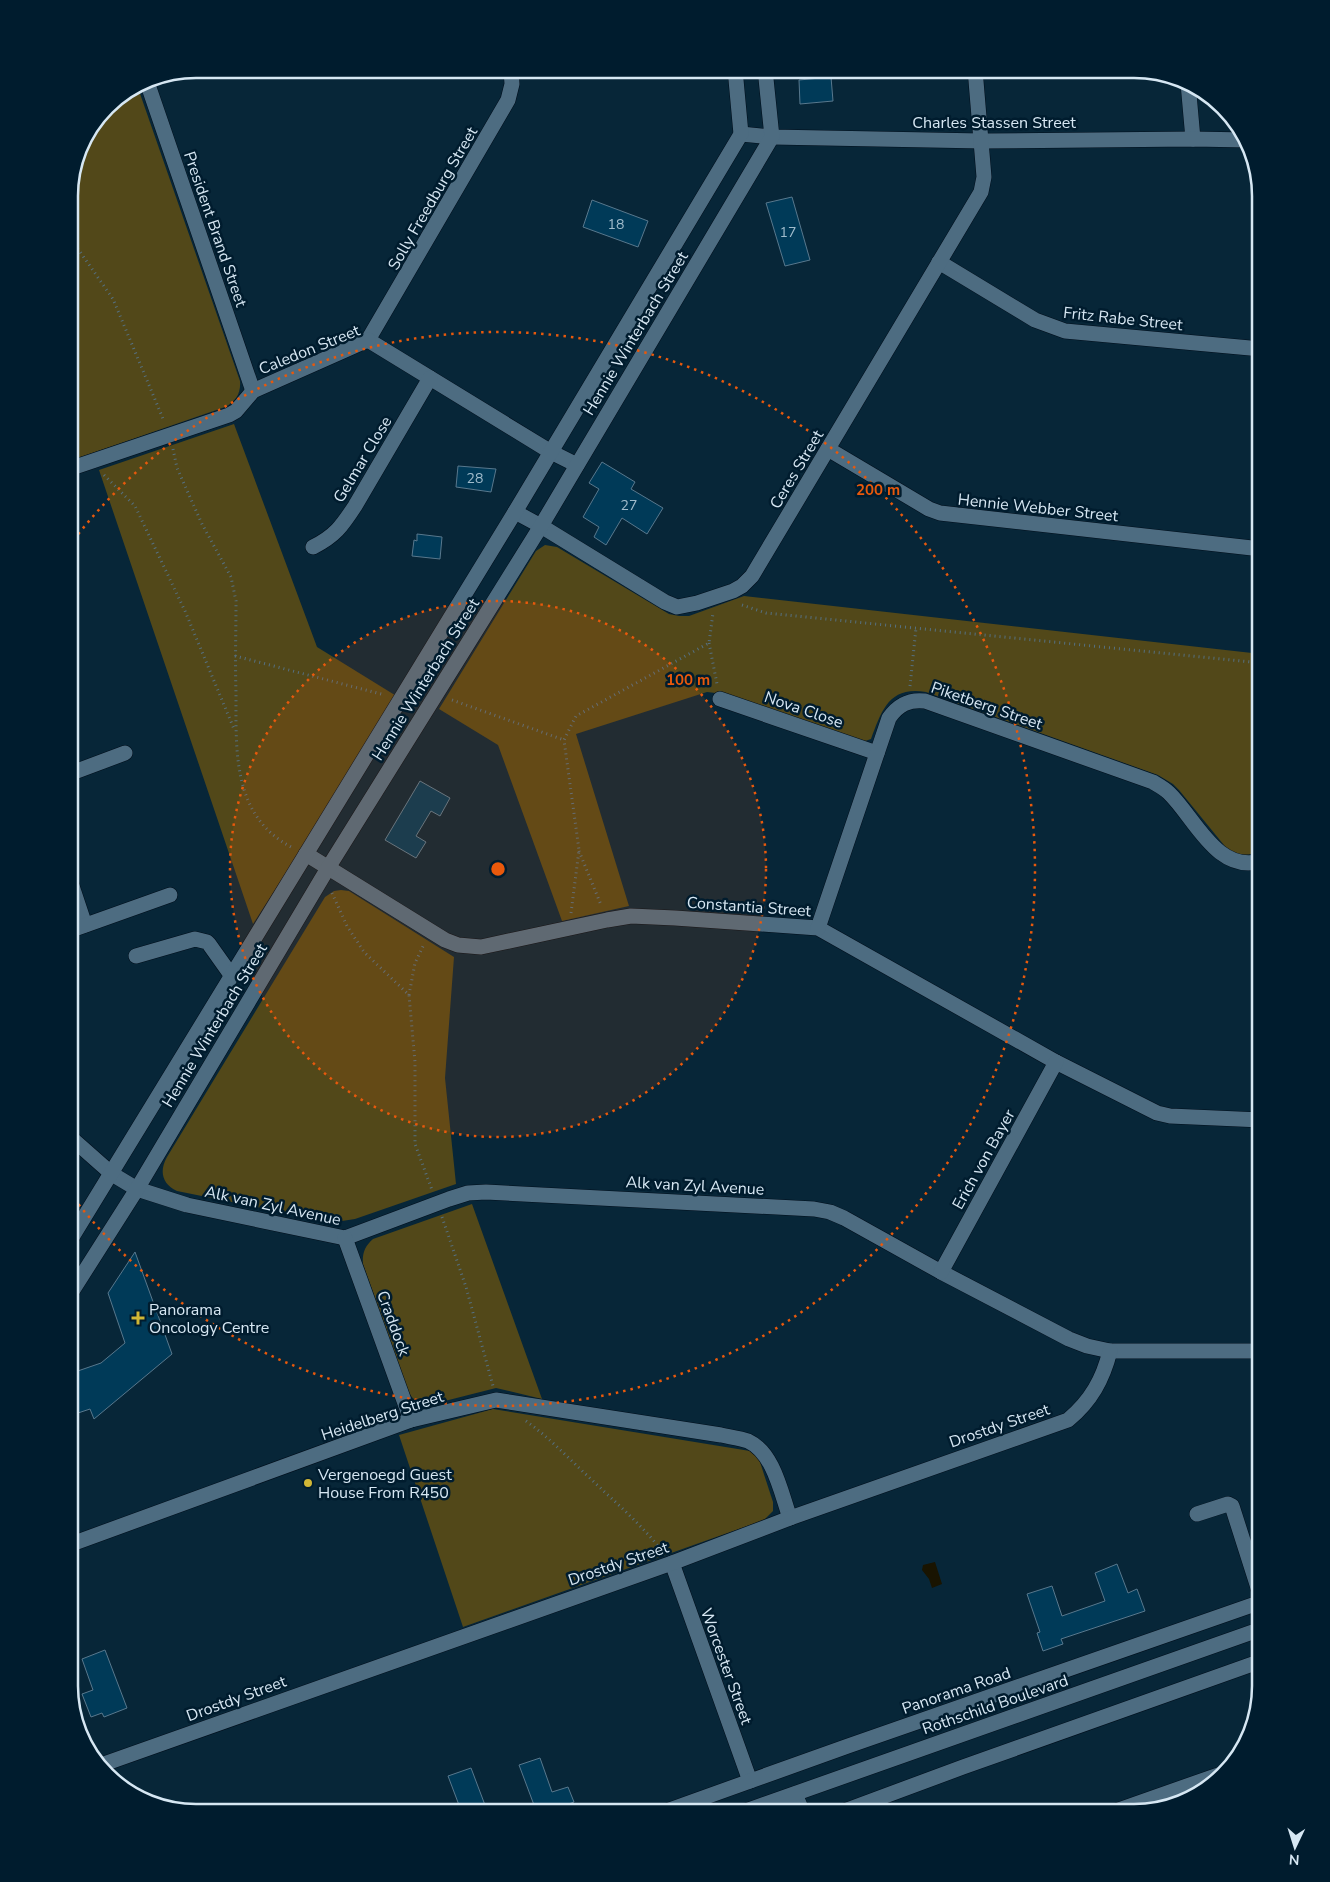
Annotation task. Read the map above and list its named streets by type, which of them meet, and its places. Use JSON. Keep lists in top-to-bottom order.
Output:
{
  "streets": {
    "street": [
      "Charles Stassen Street",
      "Solly Freedburg Street",
      "President Brand Street",
      "Fritz Rabe Street",
      "Hennie Winterbach Street",
      "Caledon Street",
      "Gelmar Close",
      "Ceres Street",
      "Hennie Webber Street",
      "Piketberg Street",
      "Nova Close",
      "Constantia Street",
      "Erich von Bayer",
      "Alk van Zyl Avenue",
      "Craddock",
      "Heidelberg Street",
      "Drostdy Street",
      "Worcester Street",
      "Panorama Road",
      "Rothschild Boulevard"
    ]
  },
  "crossings": [
    ["Charles Stassen Street", "Hennie Winterbach Street"],
    ["Charles Stassen Street", "Ceres Street"],
    ["Solly Freedburg Street", "Caledon Street"],
    ["President Brand Street", "Caledon Street"],
    ["Fritz Rabe Street", "Ceres Street"],
    ["Hennie Winterbach Street", "Caledon Street"],
    ["Hennie Winterbach Street", "Ceres Street"],
    ["Hennie Winterbach Street", "Constantia Street"],
    ["Hennie Winterbach Street", "Alk van Zyl Avenue"],
    ["Caledon Street", "Gelmar Close"],
    ["Ceres Street", "Hennie Webber Street"],
    ["Piketberg Street", "Nova Close"],
    ["Piketberg Street", "Constantia Street"],
    ["Constantia Street", "Erich von Bayer"],
    ["Erich von Bayer", "Alk van Zyl Avenue"],
    ["Alk van Zyl Avenue", "Craddock"],
    ["Alk van Zyl Avenue", "Drostdy Street"],
    ["Craddock", "Heidelberg Street"],
    ["Heidelberg Street", "Drostdy Street"],
    ["Drostdy Street", "Worcester Street"],
    ["Worcester Street", "Panorama Road"]
  ],
  "places": {
    "health": ["Panorama Oncology Centre"],
    "other": ["Vergenoegd Guest House From R450"]
  },
  "house_numbers": [
    "18",
    "17",
    "28",
    "27"
  ],
  "north": "bottom",
  "rings": ["200 m", "100 m"]
}
